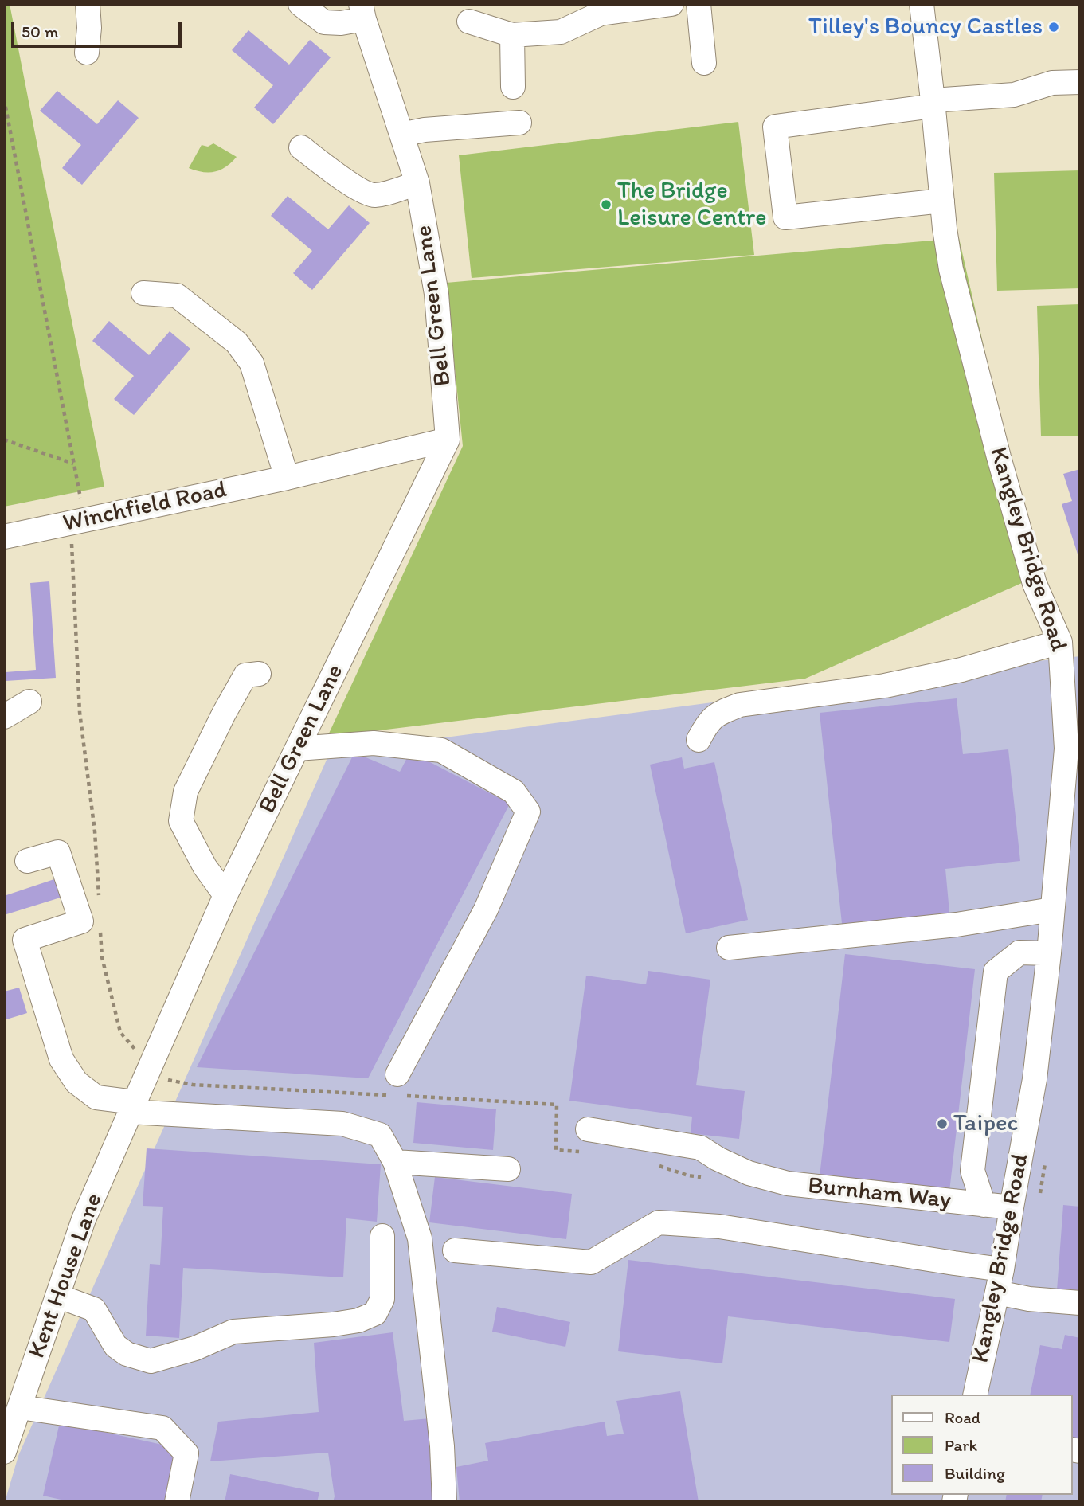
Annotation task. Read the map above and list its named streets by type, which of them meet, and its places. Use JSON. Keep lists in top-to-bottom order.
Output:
{
  "streets": {
    "street": [
      "Bell Green Lane",
      "Winchfield Road",
      "Kangley Bridge Road",
      "Burnham Way",
      "Kent House Lane"
    ]
  },
  "crossings": [
    ["Bell Green Lane", "Winchfield Road"],
    ["Bell Green Lane", "Kent House Lane"],
    ["Kangley Bridge Road", "Burnham Way"]
  ],
  "places": ["Tilley's Bouncy Castles", "The Bridge Leisure Centre", "Taipec"],
  "legend": ["Road", "Park", "Building"],
  "scale_bar": "50 m"
}
